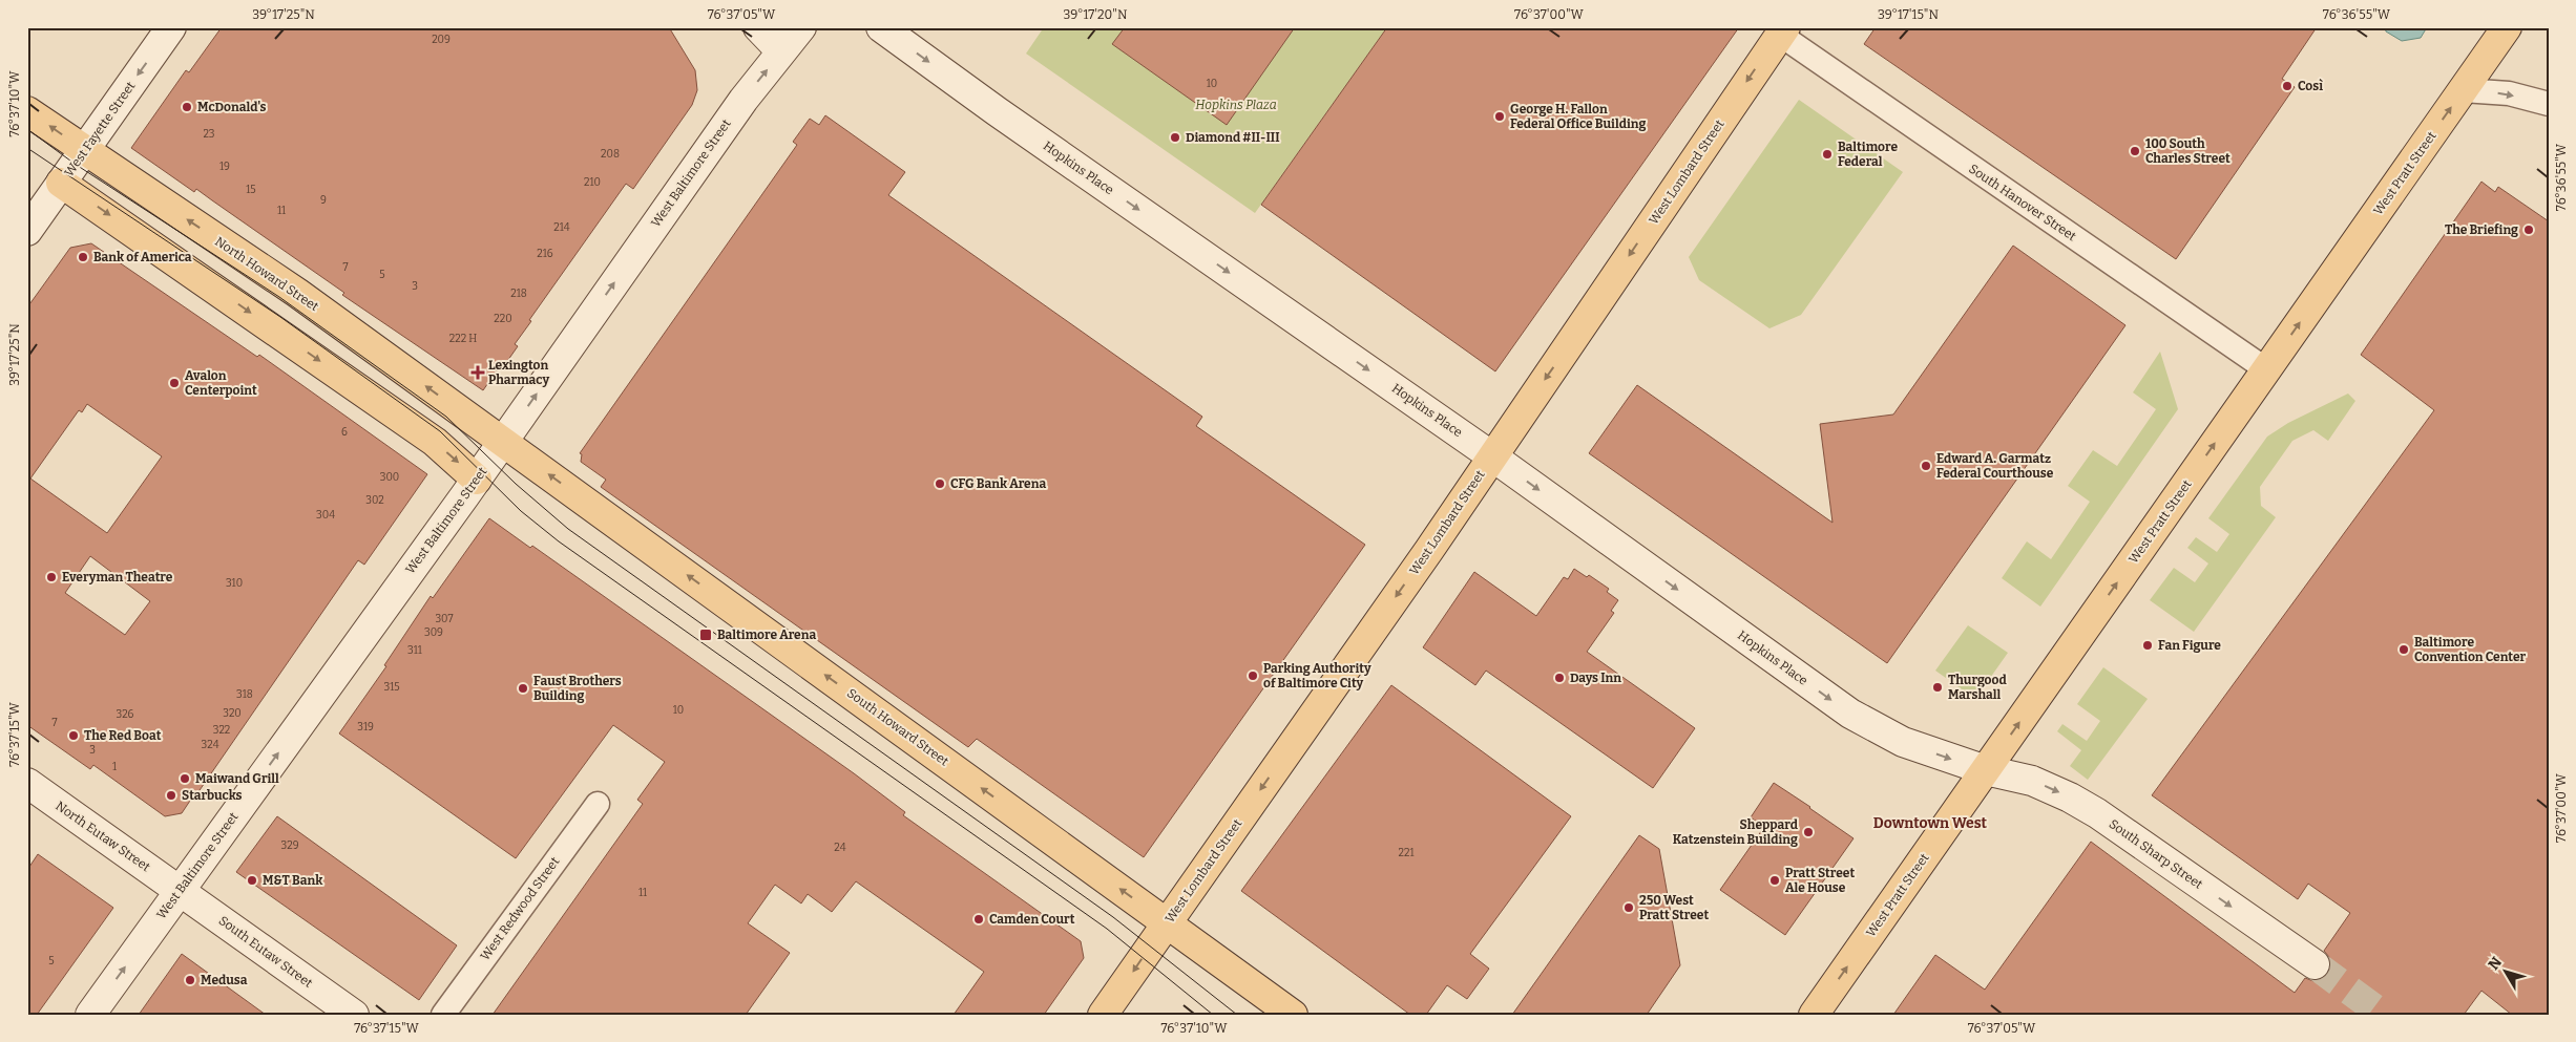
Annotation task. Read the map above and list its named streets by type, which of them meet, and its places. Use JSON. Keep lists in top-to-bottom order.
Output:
{
  "streets": {
    "main road": [
      "West Fayette Street",
      "Hopkins Place",
      "West Lombard Street",
      "West Baltimore Street",
      "West Pratt Street",
      "North Howard Street",
      "South Howard Street",
      "North Eutaw Street",
      "South Sharp Street",
      "South Eutaw Street"
    ],
    "street": ["South Hanover Street", "West Redwood Street"]
  },
  "crossings": [
    ["West Fayette Street", "North Howard Street"],
    ["Hopkins Place", "West Lombard Street"],
    ["Hopkins Place", "West Pratt Street"],
    ["Hopkins Place", "South Sharp Street"],
    ["West Lombard Street", "South Hanover Street"],
    ["West Lombard Street", "South Howard Street"],
    ["West Baltimore Street", "North Howard Street"],
    ["West Baltimore Street", "South Howard Street"],
    ["West Baltimore Street", "North Eutaw Street"],
    ["West Baltimore Street", "South Eutaw Street"],
    ["West Pratt Street", "South Hanover Street"],
    ["West Pratt Street", "South Sharp Street"],
    ["North Howard Street", "South Howard Street"],
    ["North Eutaw Street", "South Eutaw Street"]
  ],
  "one_way": [
    "West Fayette Street",
    "Hopkins Place",
    "West Lombard Street",
    "West Baltimore Street",
    "West Pratt Street",
    "South Howard Street",
    "South Sharp Street"
  ],
  "districts": ["Downtown West"],
  "parks": ["Hopkins Plaza"],
  "places": {
    "other": [
      "Così",
      "McDonald's",
      "George H. Fallon Federal Office Building",
      "Diamond #II-III",
      "100 South Charles Street",
      "Baltimore Federal",
      "The Briefing",
      "Bank of America",
      "Avalon Centerpoint",
      "Edward A. Garmatz Federal Courthouse",
      "CFG Bank Arena",
      "Everyman Theatre",
      "Fan Figure",
      "Baltimore Convention Center",
      "Parking Authority of Baltimore City",
      "Days Inn",
      "Thurgood Marshall",
      "Faust Brothers Building",
      "The Red Boat",
      "Maiwand Grill",
      "Starbucks",
      "Sheppard Katzenstein Building",
      "M&T Bank",
      "Pratt Street Ale House",
      "250 West Pratt Street",
      "Camden Court",
      "Medusa"
    ],
    "health": ["Lexington Pharmacy"],
    "transit": ["Baltimore Arena"]
  },
  "house_numbers": [
    "209",
    "10",
    "23",
    "208",
    "19",
    "210",
    "15",
    "9",
    "11",
    "214",
    "216",
    "7",
    "5",
    "3",
    "218",
    "220",
    "222 H",
    "6",
    "300",
    "302",
    "304",
    "310",
    "307",
    "309",
    "311",
    "315",
    "318",
    "10",
    "320",
    "326",
    "7",
    "319",
    "322",
    "324",
    "3",
    "1",
    "329",
    "24",
    "221",
    "11",
    "5"
  ],
  "north": "top left",
  "coordinates": [
    "39°17'25\"N",
    "76°37'05\"W",
    "39°17'20\"N",
    "76°37'00\"W",
    "39°17'15\"N",
    "76°36'55\"W",
    "76°37'10\"W",
    "76°37'15\"W"
  ]
}
